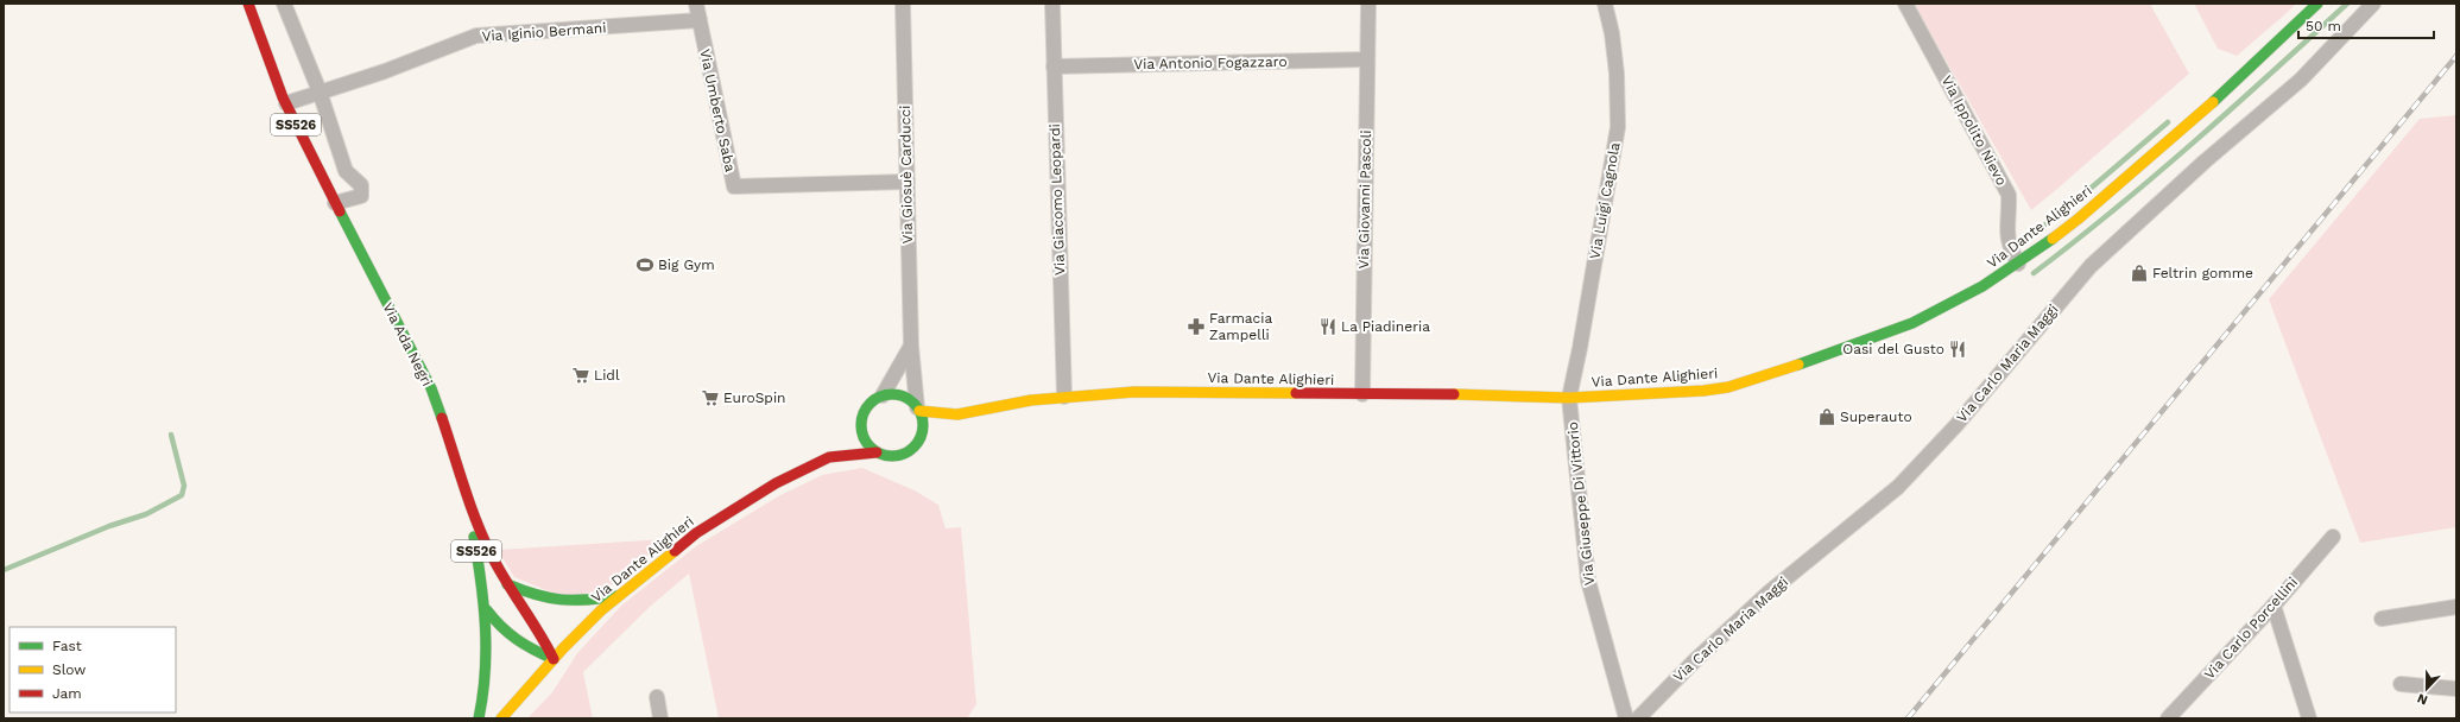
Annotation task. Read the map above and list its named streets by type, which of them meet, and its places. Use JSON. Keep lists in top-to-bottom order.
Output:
{
  "streets": {
    "main road": ["SS526", "Via Dante Alighieri", "Via Ada Negri"],
    "street": [
      "Via Iginio Bermani",
      "Via Antonio Fogazzaro",
      "Via Umberto Saba",
      "Via Ippolito Nievo",
      "Via Giosuè Carducci",
      "Via Giacomo Leopardi",
      "Via Giovanni Pascoli",
      "Via Luigi Cagnola",
      "Via Carlo Maria Maggi",
      "Via Giuseppe Di Vittorio",
      "Via Carlo Porcellini"
    ]
  },
  "crossings": [
    ["Via Iginio Bermani", "Via Umberto Saba"],
    ["Via Iginio Bermani", "Via Ada Negri"],
    ["Via Antonio Fogazzaro", "Via Giacomo Leopardi"],
    ["Via Antonio Fogazzaro", "Via Giovanni Pascoli"],
    ["Via Umberto Saba", "Via Giosuè Carducci"],
    ["Via Ippolito Nievo", "Via Dante Alighieri"],
    ["Via Giosuè Carducci", "Via Dante Alighieri"],
    ["Via Giacomo Leopardi", "Via Dante Alighieri"],
    ["Via Giovanni Pascoli", "Via Dante Alighieri"],
    ["Via Luigi Cagnola", "Via Dante Alighieri"],
    ["Via Luigi Cagnola", "Via Giuseppe Di Vittorio"],
    ["Via Dante Alighieri", "Via Ada Negri"],
    ["Via Dante Alighieri", "Via Giuseppe Di Vittorio"]
  ],
  "places": {
    "sports": ["Big Gym"],
    "shop": ["Feltrin gomme", "Superauto"],
    "pharmacy": ["Farmacia Zampelli"],
    "restaurant": ["La Piadineria", "Oasi del Gusto"],
    "supermarket": ["Lidl", "EuroSpin"]
  },
  "legend": ["Fast", "Slow", "Jam"],
  "scale_bar": "50 m",
  "north": "bottom"
}
